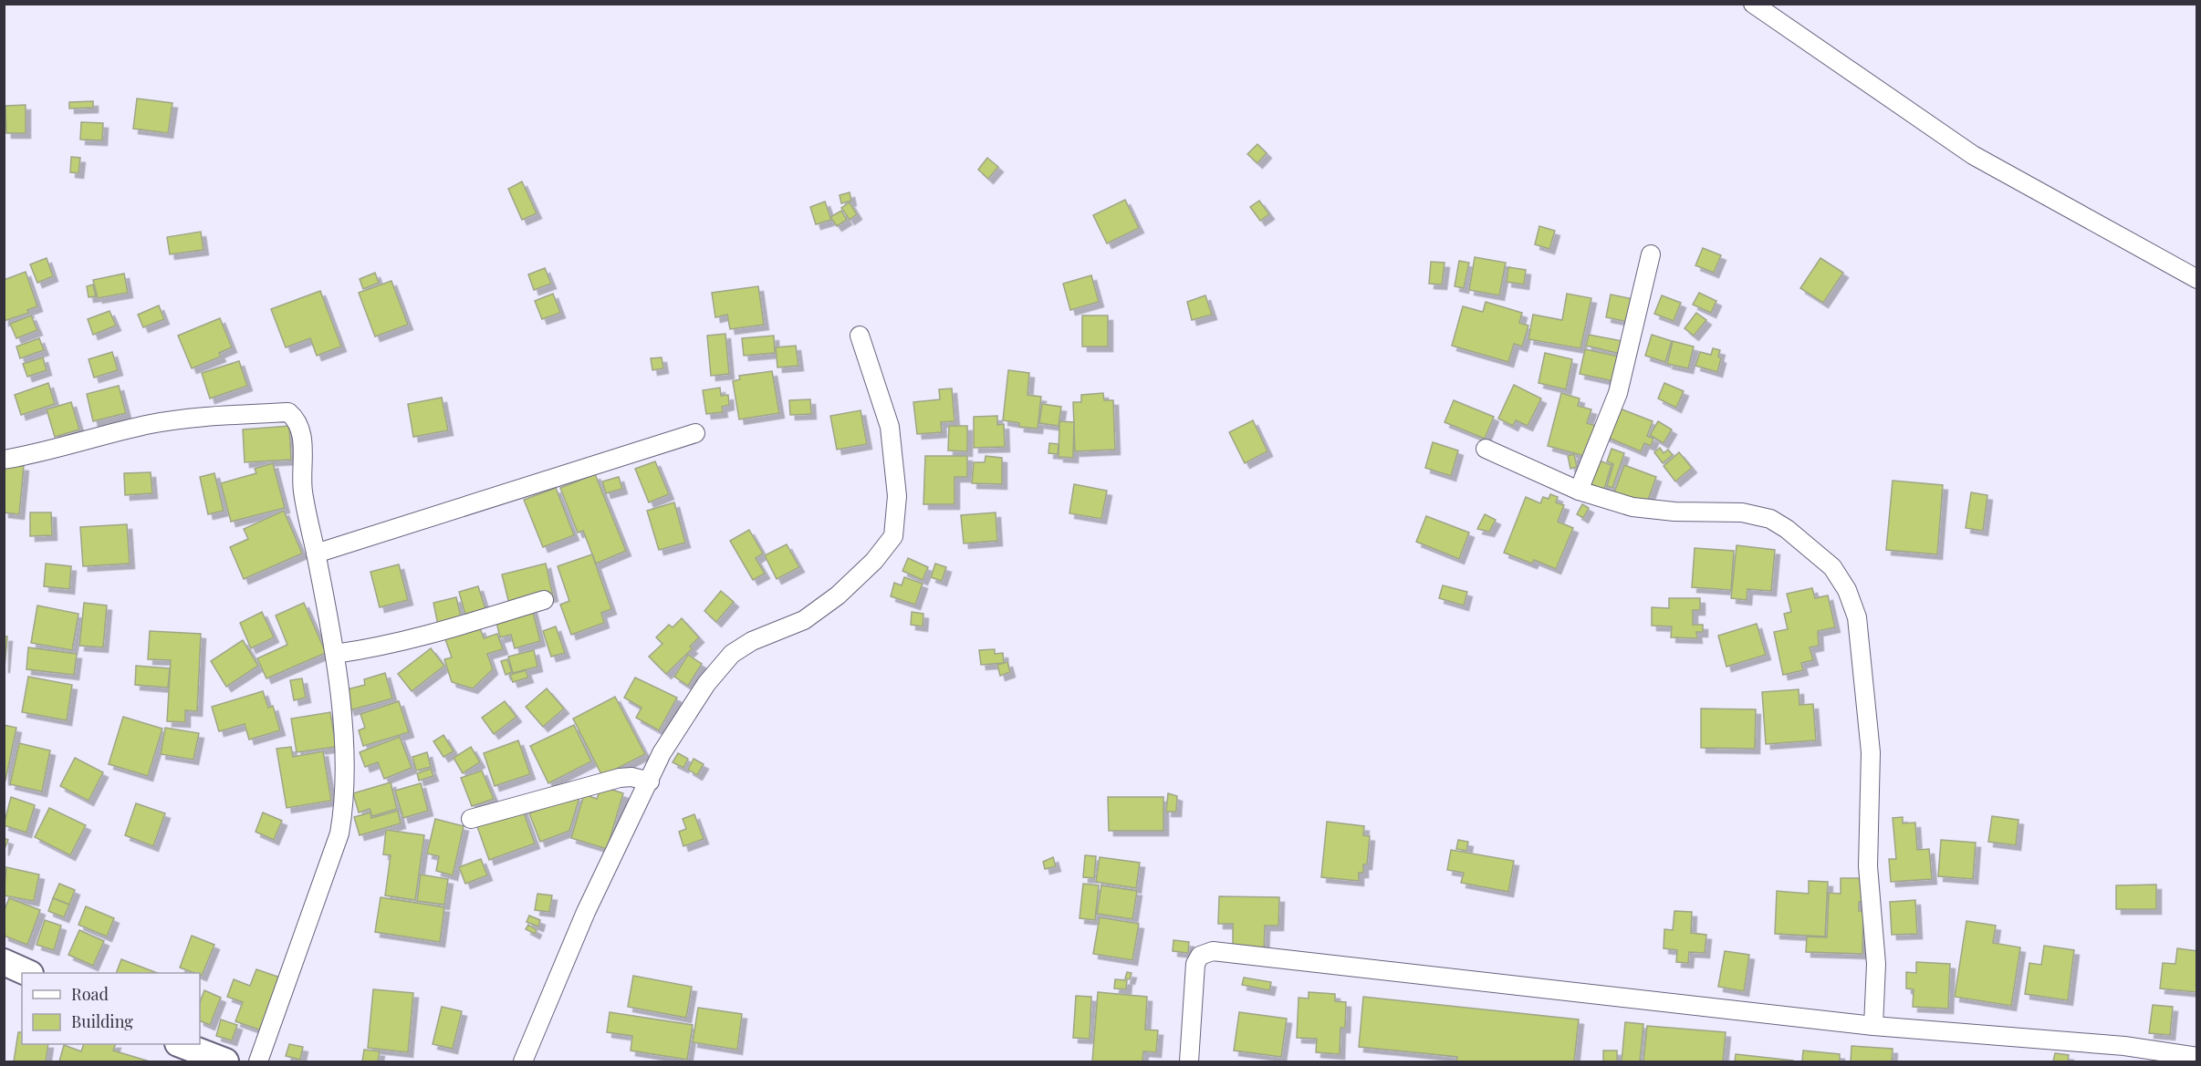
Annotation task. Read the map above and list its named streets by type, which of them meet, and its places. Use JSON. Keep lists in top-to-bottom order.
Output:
{
  "legend": ["Road", "Building"]
}
